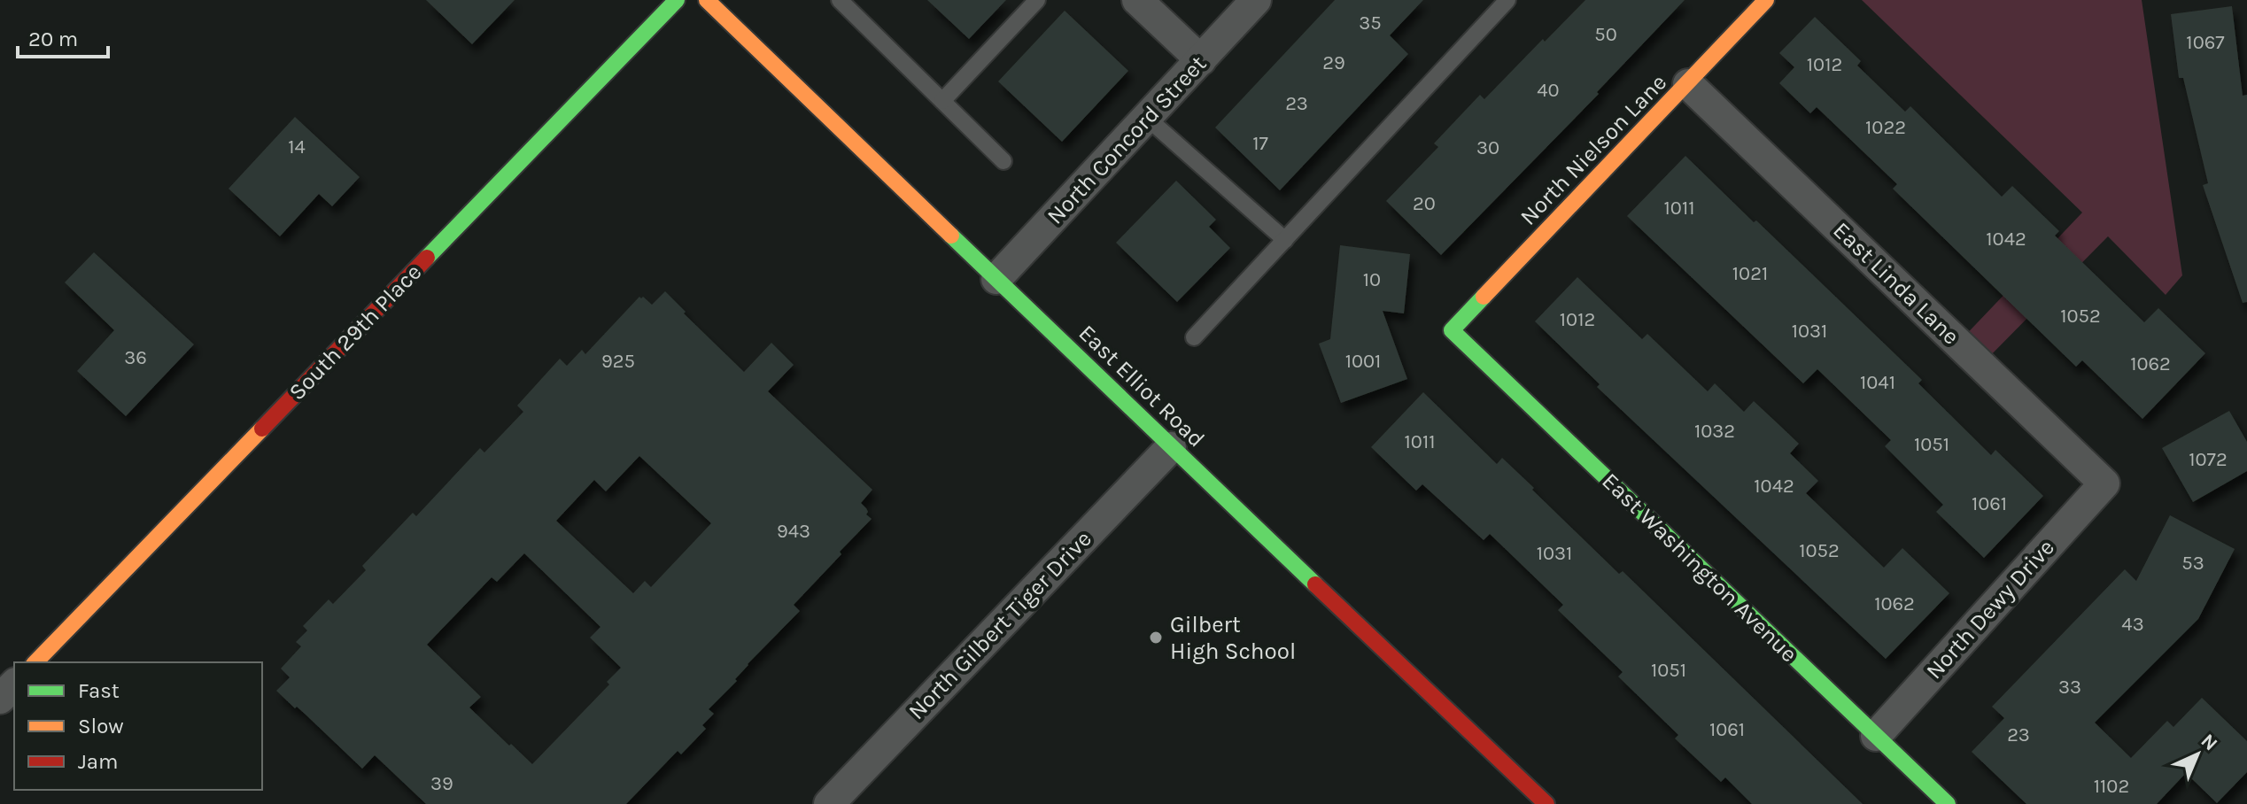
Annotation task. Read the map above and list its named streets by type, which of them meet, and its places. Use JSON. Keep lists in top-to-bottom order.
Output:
{
  "streets": {
    "street": [
      "North Concord Street",
      "North Nielson Lane",
      "East Linda Lane",
      "South 29th Place",
      "East Elliot Road",
      "East Washington Avenue",
      "North Dewy Drive",
      "North Gilbert Tiger Drive"
    ]
  },
  "crossings": [
    ["North Concord Street", "East Elliot Road"],
    ["North Nielson Lane", "East Linda Lane"],
    ["North Nielson Lane", "East Washington Avenue"],
    ["East Linda Lane", "North Dewy Drive"],
    ["East Elliot Road", "North Gilbert Tiger Drive"],
    ["East Washington Avenue", "North Dewy Drive"]
  ],
  "places": ["Gilbert High School"],
  "house_numbers": [
    "35",
    "50",
    "1067",
    "29",
    "1012",
    "40",
    "23",
    "1022",
    "17",
    "14",
    "30",
    "20",
    "1011",
    "1042",
    "1021",
    "10",
    "1052",
    "1012",
    "1031",
    "36",
    "925",
    "1001",
    "1062",
    "1041",
    "1032",
    "1011",
    "1051",
    "1072",
    "1042",
    "1061",
    "943",
    "1052",
    "1031",
    "53",
    "1062",
    "43",
    "1051",
    "33",
    "1061",
    "23",
    "39",
    "1102"
  ],
  "legend": ["Fast", "Slow", "Jam"],
  "scale_bar": "20 m",
  "north": "top right"
}
